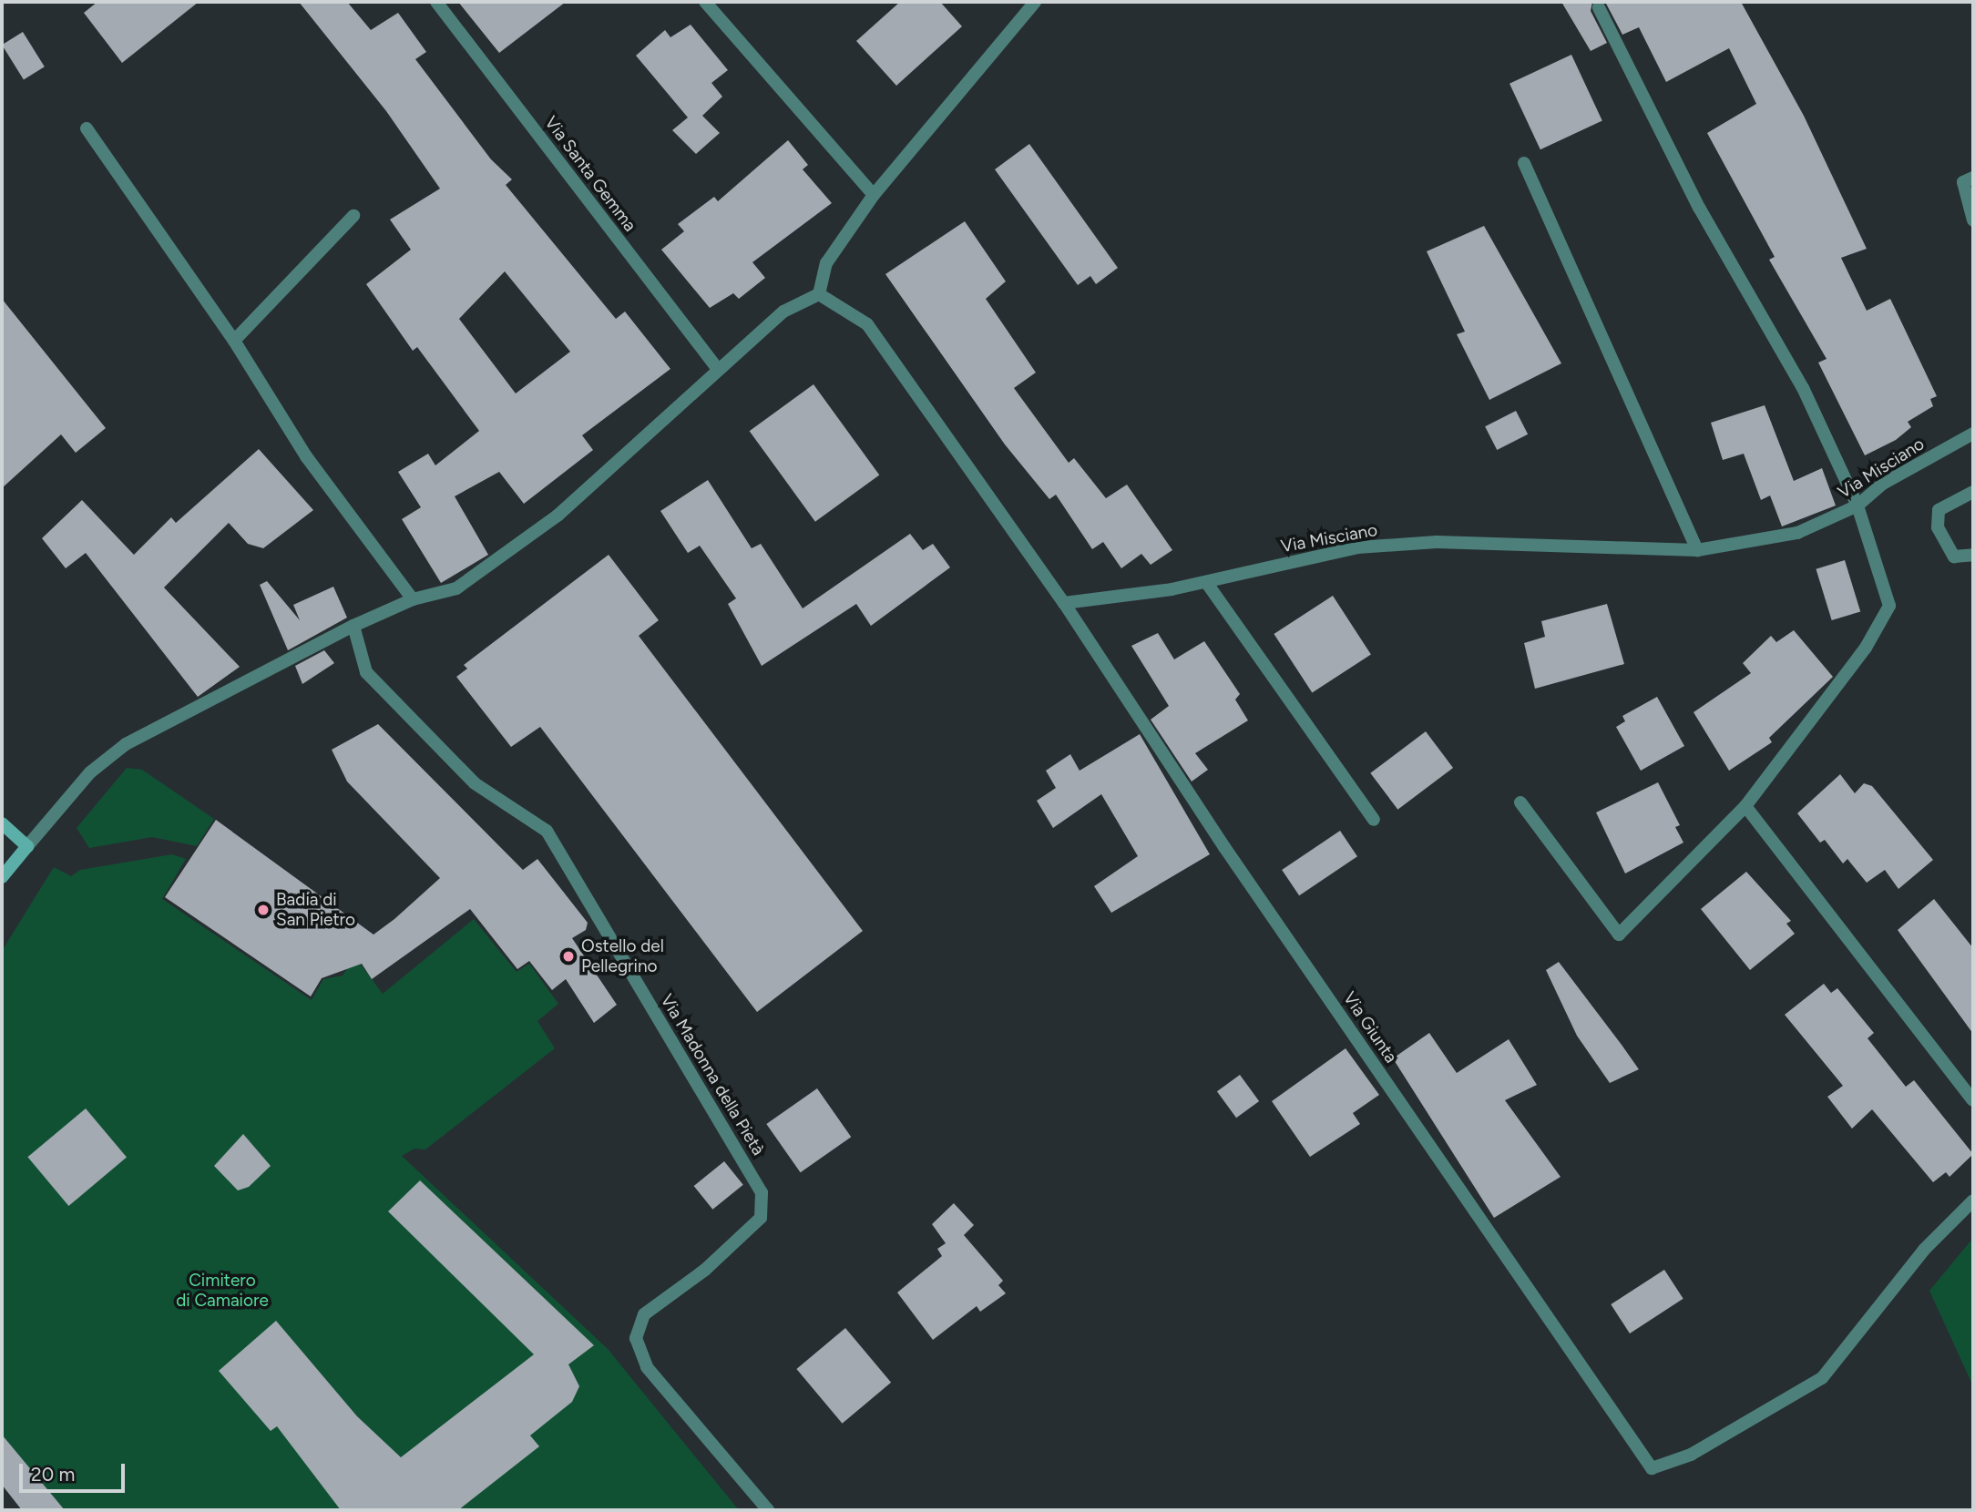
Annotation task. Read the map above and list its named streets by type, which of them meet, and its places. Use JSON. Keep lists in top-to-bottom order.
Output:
{
  "streets": {
    "street": [
      "Via Santa Gemma",
      "Via Misciano",
      "Via Giunta",
      "Via Madonna della Pietà"
    ]
  },
  "crossings": [
    ["Via Misciano", "Via Giunta"]
  ],
  "parks": ["Cimitero di Camaiore"],
  "places": ["Badia di San Pietro", "Ostello del Pellegrino"],
  "scale_bar": "20 m"
}
